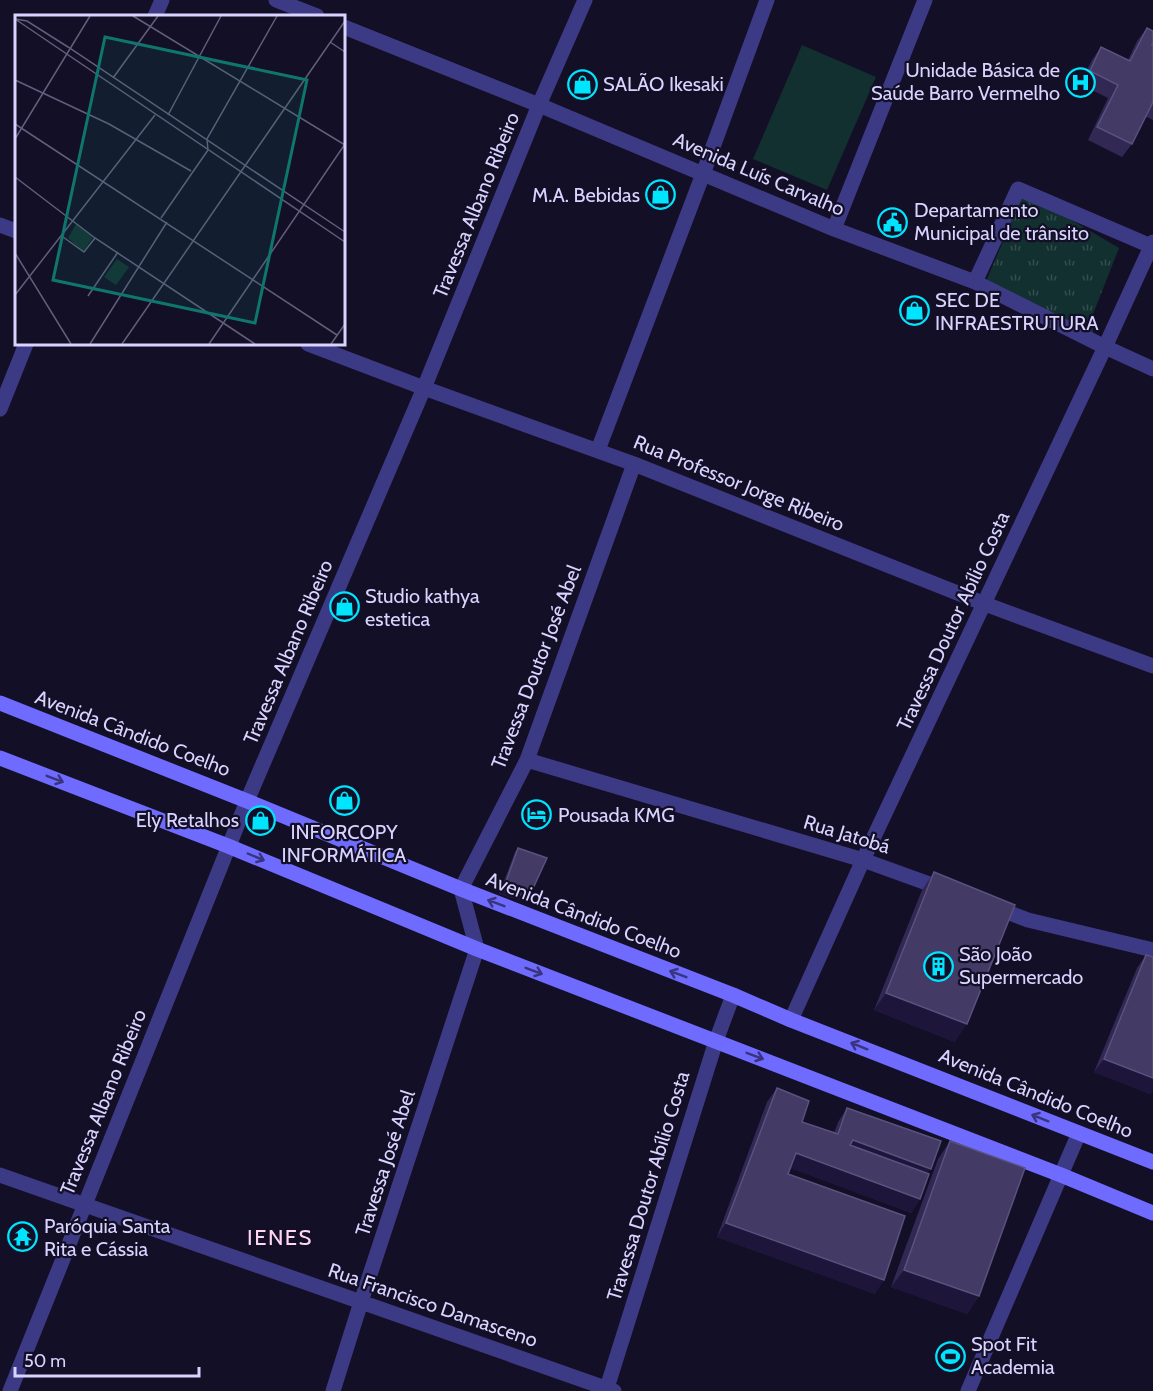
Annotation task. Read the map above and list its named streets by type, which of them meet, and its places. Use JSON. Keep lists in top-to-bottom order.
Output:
{
  "streets": {
    "main road": ["Avenida Cândido Coelho"],
    "street": [
      "Avenida Luís Carvalho",
      "Travessa Albano Ribeiro",
      "Rua Professor Jorge Ribeiro",
      "Travessa Doutor Abílio Costa",
      "Travessa Doutor José Abel",
      "Rua Jatobá",
      "Travessa José Abel",
      "Rua Francisco Damasceno"
    ]
  },
  "crossings": [
    ["Avenida Luís Carvalho", "Travessa Albano Ribeiro"],
    ["Avenida Luís Carvalho", "Travessa Doutor Abílio Costa"],
    ["Travessa Albano Ribeiro", "Rua Professor Jorge Ribeiro"],
    ["Travessa Albano Ribeiro", "Avenida Cândido Coelho"],
    ["Travessa Albano Ribeiro", "Rua Francisco Damasceno"],
    ["Rua Professor Jorge Ribeiro", "Travessa Doutor Abílio Costa"],
    ["Rua Professor Jorge Ribeiro", "Travessa Doutor José Abel"],
    ["Travessa Doutor Abílio Costa", "Avenida Cândido Coelho"],
    ["Travessa Doutor Abílio Costa", "Rua Jatobá"],
    ["Travessa Doutor Abílio Costa", "Rua Francisco Damasceno"],
    ["Travessa Doutor José Abel", "Avenida Cândido Coelho"],
    ["Travessa Doutor José Abel", "Rua Jatobá"],
    ["Travessa José Abel", "Rua Francisco Damasceno"]
  ],
  "districts": ["IENES"],
  "places": {
    "hospital": ["Unidade Básica de Saúde Barro Vermelho"],
    "shop": [
      "SALÃO Ikesaki",
      "M.A. Bebidas",
      "SEC DE INFRAESTRUTURA",
      "Studio kathya estetica",
      "INFORCOPY INFORMÁTICA",
      "Ely Retalhos"
    ],
    "public building": ["Departamento Municipal de trânsito"],
    "hotel": ["Pousada KMG"],
    "building": ["São João Supermercado"],
    "temple": ["Paróquia Santa Rita e Cássia"],
    "sports": ["Spot Fit Academia"]
  },
  "scale_bar": "50 m"
}
